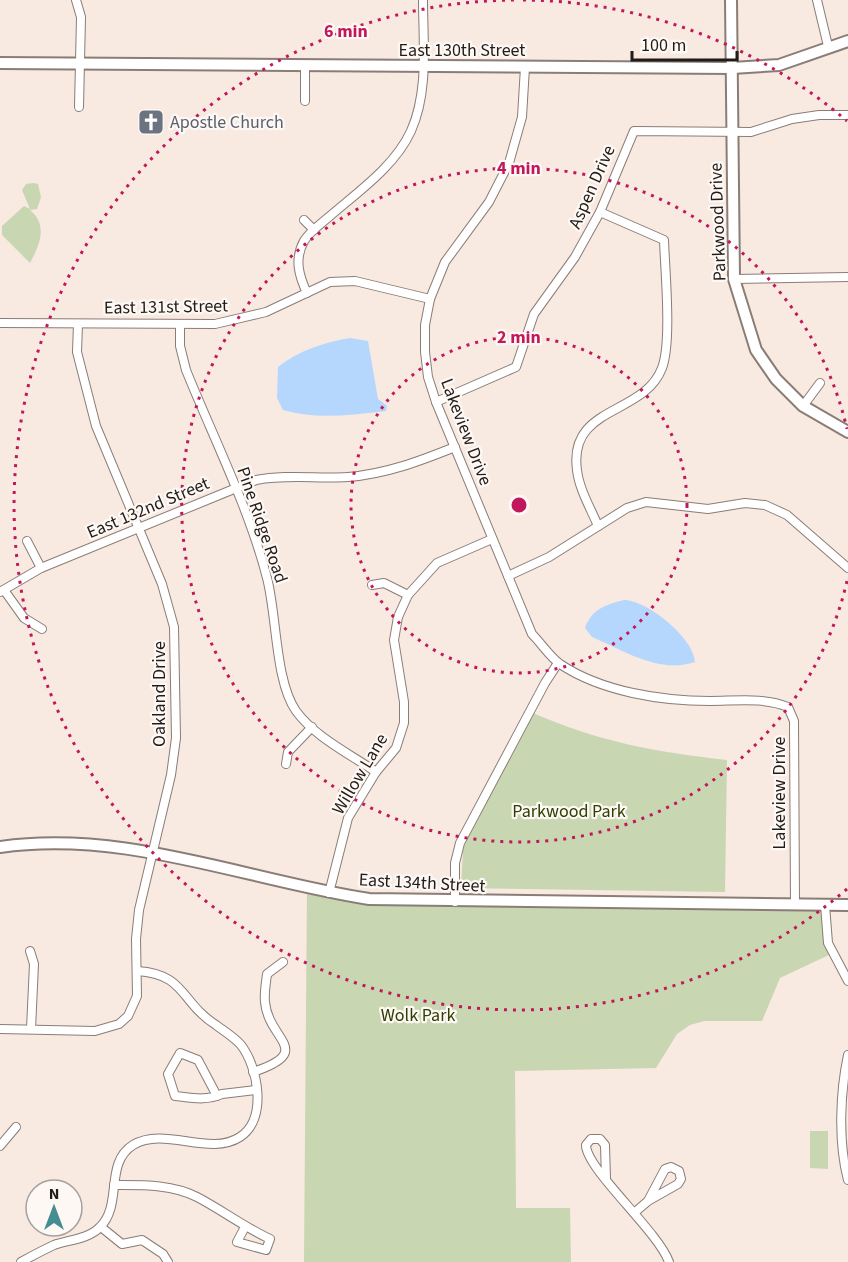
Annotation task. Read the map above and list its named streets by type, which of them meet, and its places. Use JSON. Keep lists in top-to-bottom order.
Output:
{
  "streets": {
    "street": [
      "East 130th Street",
      "Aspen Drive",
      "Parkwood Drive",
      "East 131st Street",
      "Lakeview Drive",
      "East 132nd Street",
      "Pine Ridge Road",
      "Oakland Drive",
      "Willow Lane",
      "East 134th Street"
    ]
  },
  "crossings": [
    ["East 130th Street", "Parkwood Drive"],
    ["East 130th Street", "Lakeview Drive"],
    ["Aspen Drive", "Parkwood Drive"],
    ["Aspen Drive", "Lakeview Drive"],
    ["East 131st Street", "Lakeview Drive"],
    ["East 131st Street", "Pine Ridge Road"],
    ["East 131st Street", "Oakland Drive"],
    ["Lakeview Drive", "East 132nd Street"],
    ["Lakeview Drive", "Willow Lane"],
    ["Lakeview Drive", "East 134th Street"],
    ["East 132nd Street", "Pine Ridge Road"],
    ["East 132nd Street", "Oakland Drive"],
    ["Pine Ridge Road", "Willow Lane"],
    ["Oakland Drive", "East 134th Street"],
    ["Willow Lane", "East 134th Street"]
  ],
  "parks": ["Parkwood Park", "Wolk Park"],
  "places": {
    "church": ["Apostle Church"]
  },
  "scale_bar": "100 m",
  "north": "top",
  "rings": ["6 min", "4 min", "2 min"]
}
